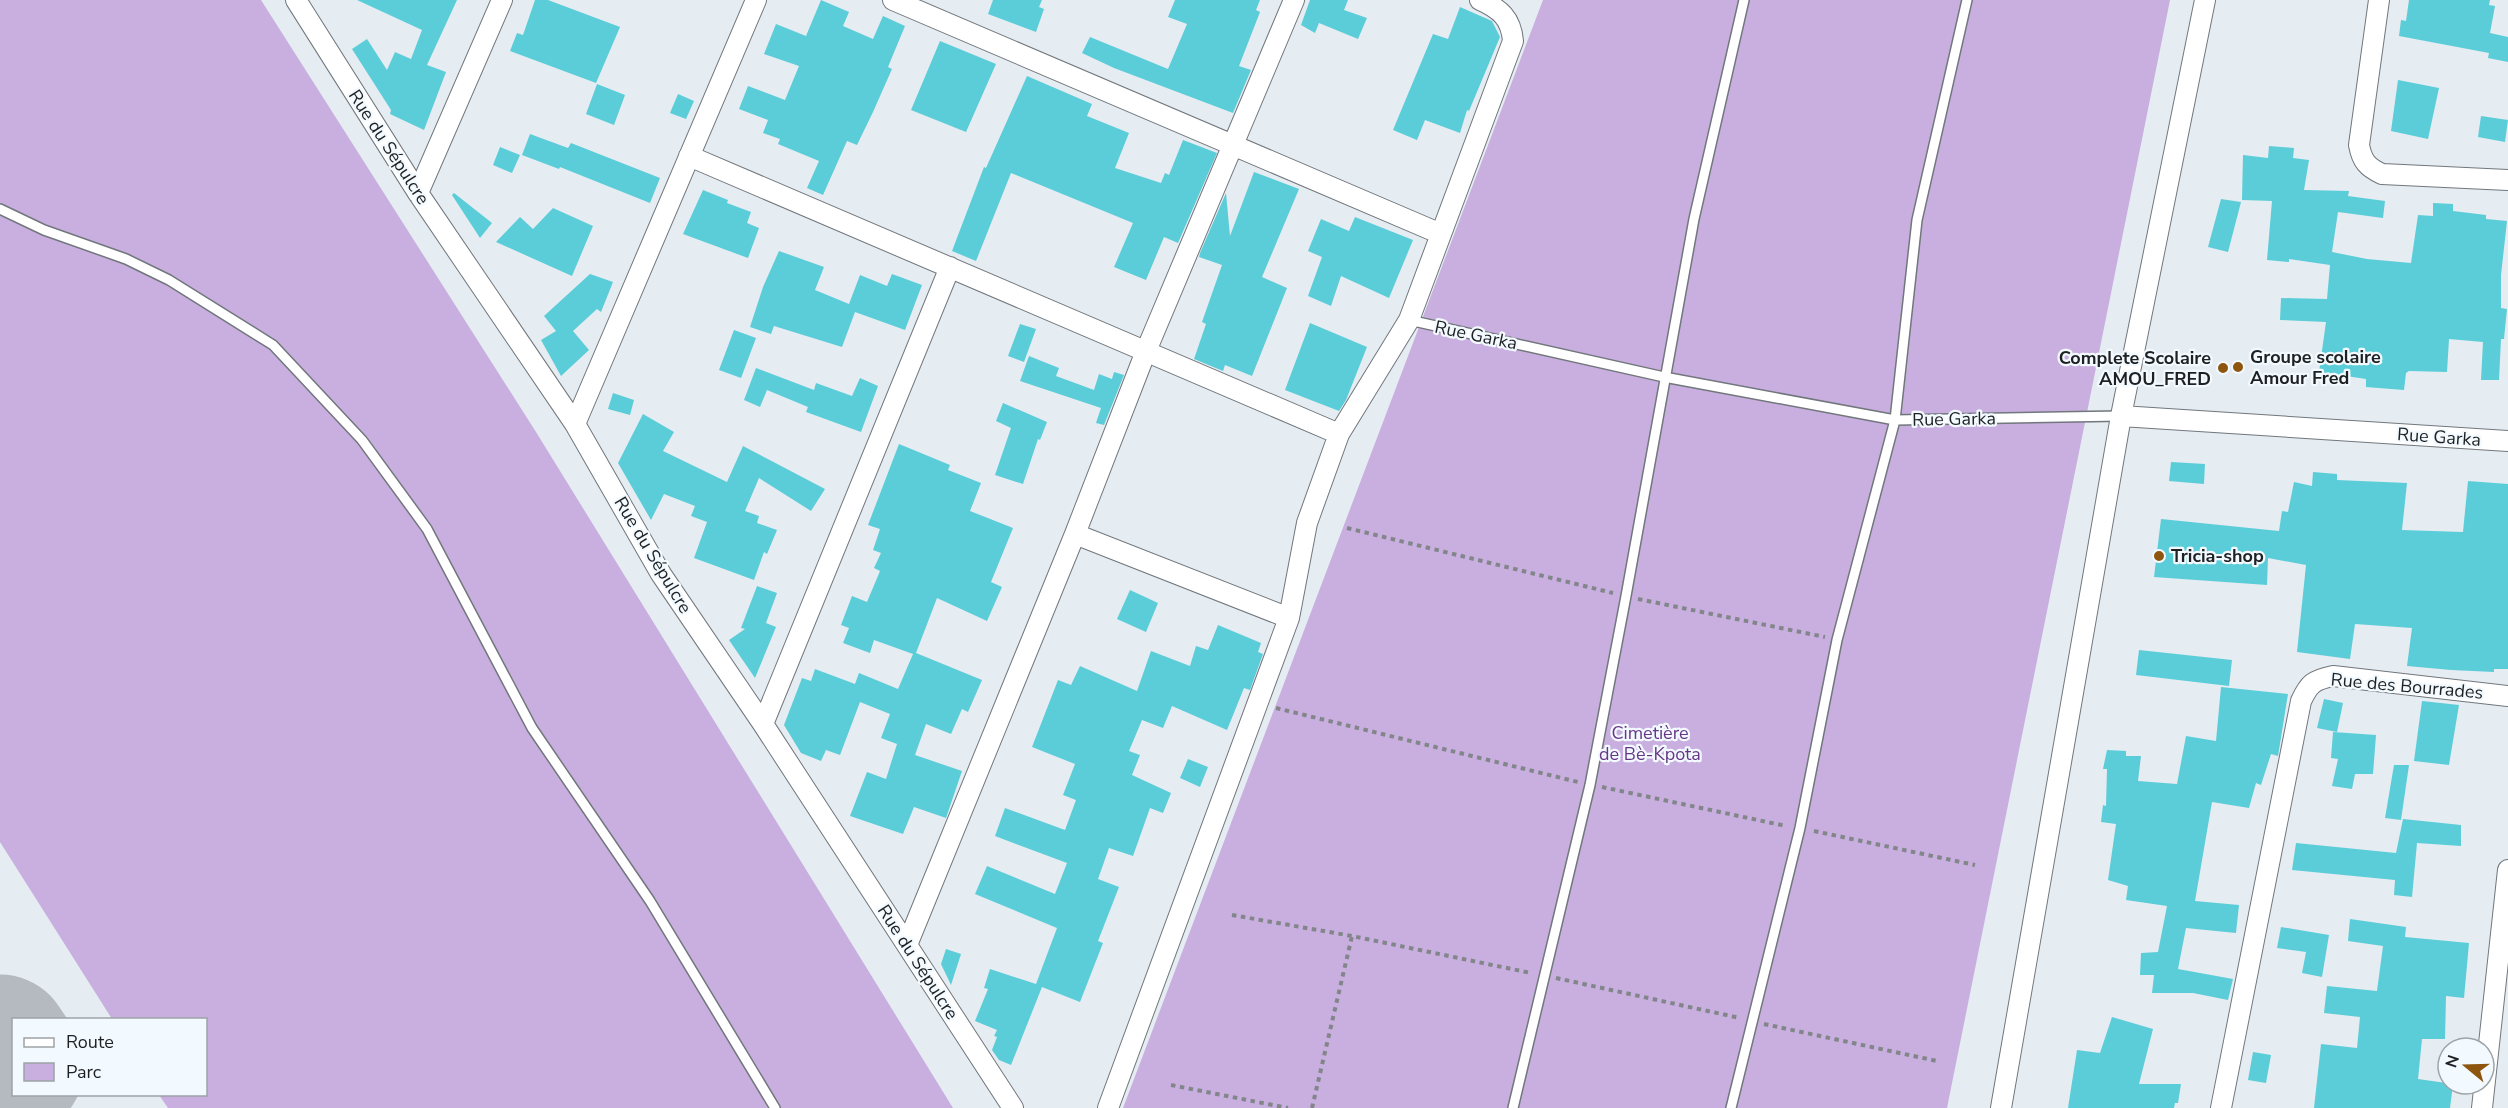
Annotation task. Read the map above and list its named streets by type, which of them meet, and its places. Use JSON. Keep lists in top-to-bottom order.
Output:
{
  "streets": {
    "street": ["Rue du Sépulcre", "Rue Garka", "Rue des Bourrades"]
  },
  "parks": ["Cimetière de Bè-Kpota"],
  "places": ["Groupe scolaire Amour Fred", "Complete Scolaire AMOU_FRED", "Tricia-shop"],
  "legend": ["Route", "Parc"],
  "north": "left"
}
